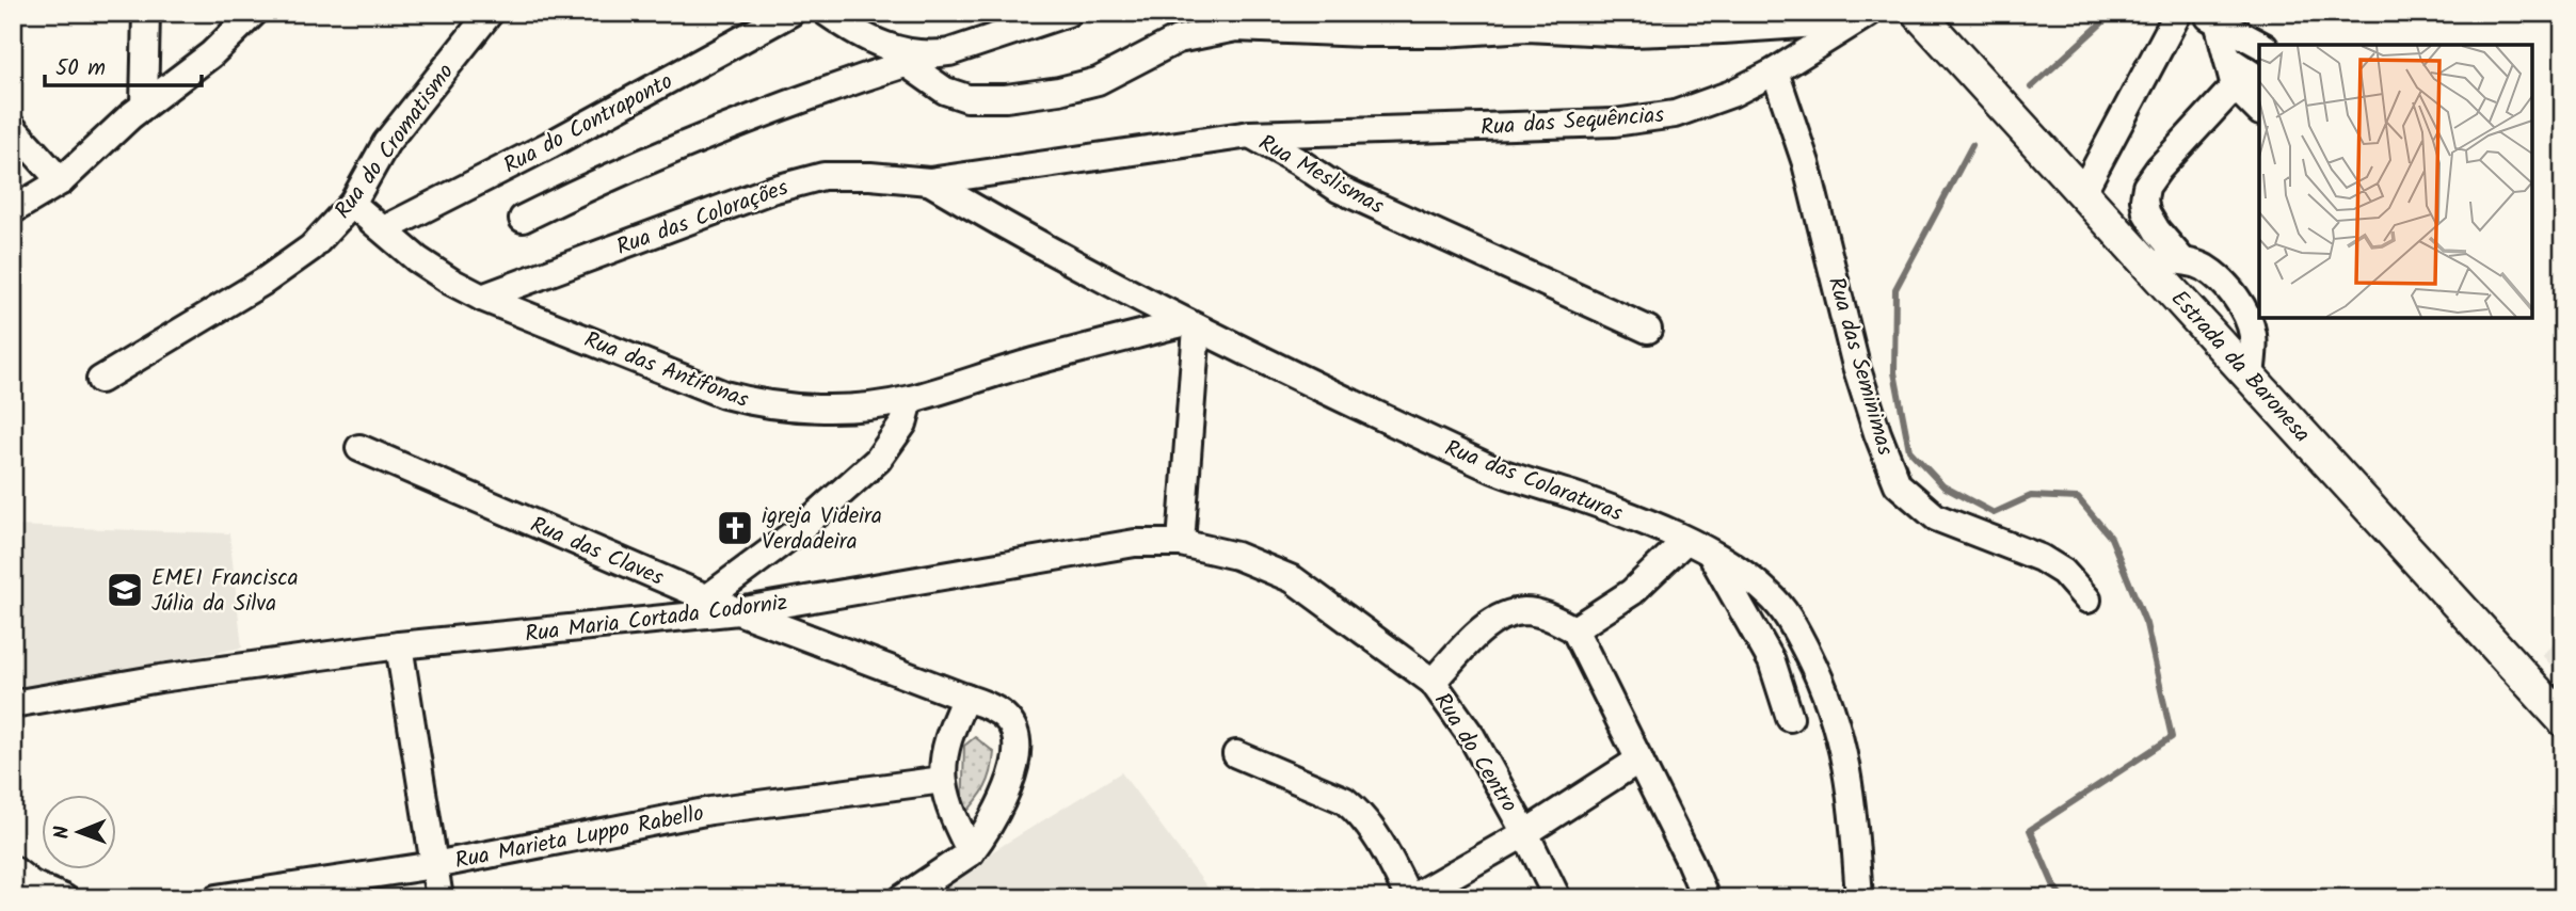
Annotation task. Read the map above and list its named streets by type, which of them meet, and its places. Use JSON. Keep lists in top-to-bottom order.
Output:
{
  "streets": {
    "main road": ["Estrada da Baronesa"],
    "street": [
      "Rua das Sequências",
      "Rua do Contraponto",
      "Rua do Cromatismo",
      "Rua Meslismas",
      "Rua das Colorações",
      "Rua das Seminimas",
      "Rua das Antífonas",
      "Rua das Colaraturas",
      "Rua das Claves",
      "Rua Maria Cortada Codorniz",
      "Rua do Centro",
      "Rua Marieta Luppo Rabello"
    ]
  },
  "crossings": [
    ["Rua das Sequências", "Rua Meslismas"],
    ["Rua das Sequências", "Rua das Seminimas"],
    ["Rua do Contraponto", "Rua das Antífonas"],
    ["Rua do Cromatismo", "Rua das Antífonas"],
    ["Rua Meslismas", "Rua das Colorações"],
    ["Rua Meslismas", "Rua das Colaraturas"],
    ["Rua das Colorações", "Rua das Antífonas"],
    ["Rua das Colorações", "Rua das Colaraturas"],
    ["Rua das Antífonas", "Rua das Colaraturas"],
    ["Rua das Claves", "Rua Maria Cortada Codorniz"],
    ["Rua Maria Cortada Codorniz", "Rua do Centro"]
  ],
  "places": {
    "church": ["igreja Videira Verdadeira"],
    "school or university": ["EMEI Francisca Júlia da Silva"]
  },
  "scale_bar": "50 m",
  "north": "left"
}
